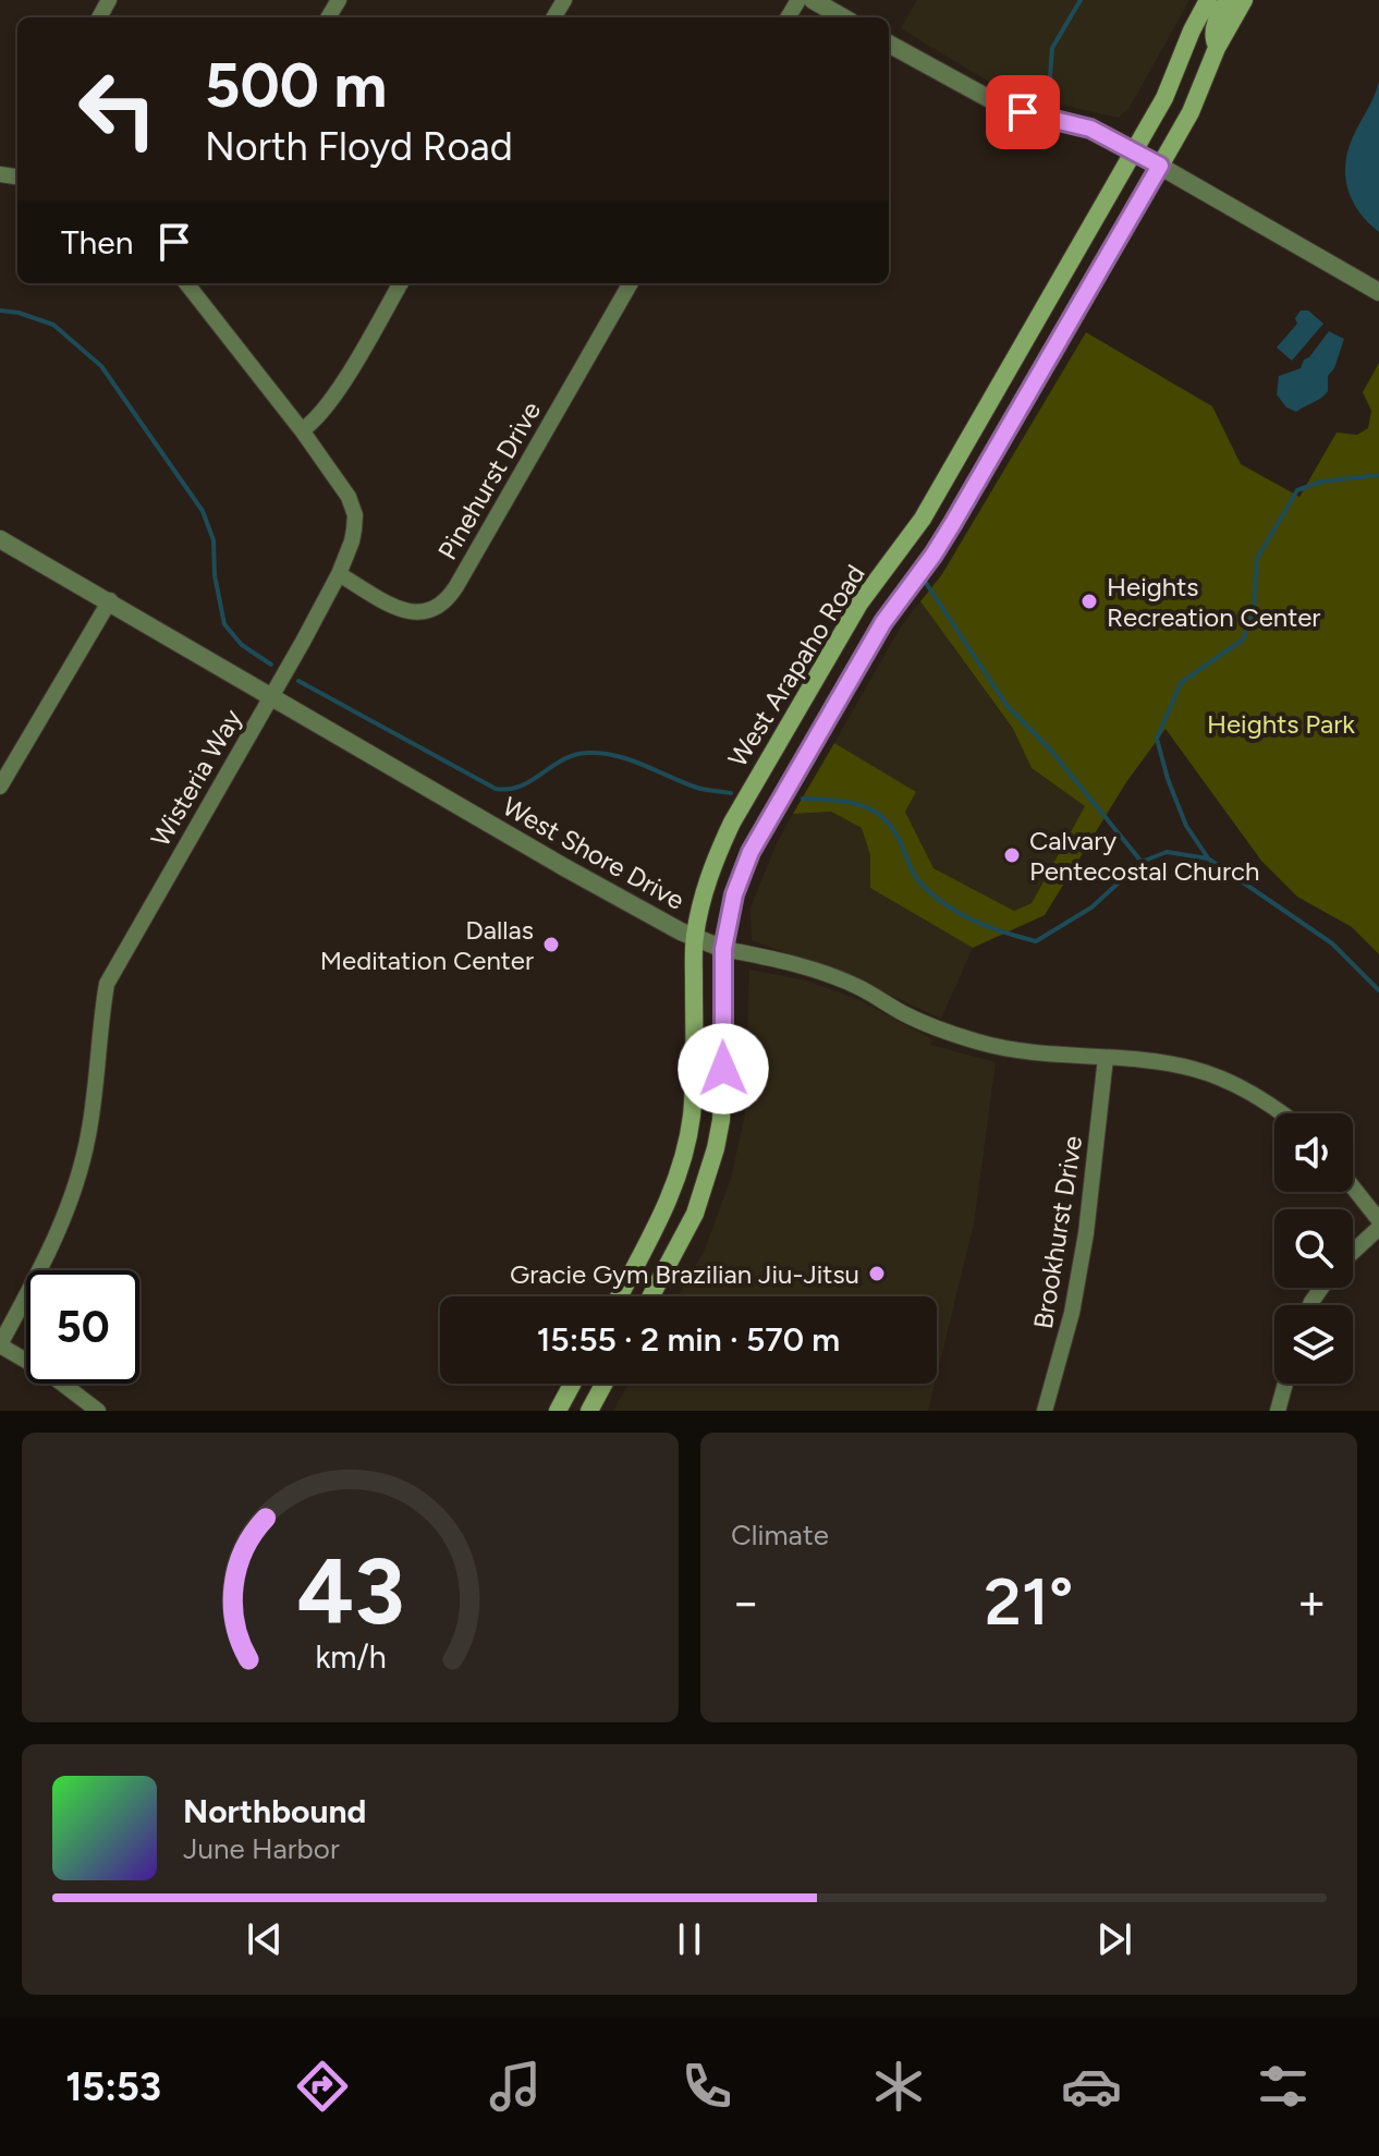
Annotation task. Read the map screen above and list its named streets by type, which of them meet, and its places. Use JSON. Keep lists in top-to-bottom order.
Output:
{
  "streets": {
    "main road": ["West Arapaho Road"],
    "street": [
      "Pinehurst Drive",
      "Wisteria Way",
      "West Shore Drive",
      "Brookhurst Drive"
    ]
  },
  "crossings": [
    ["Pinehurst Drive", "Wisteria Way"],
    ["West Arapaho Road", "West Shore Drive"],
    ["Wisteria Way", "West Shore Drive"],
    ["West Shore Drive", "Brookhurst Drive"]
  ],
  "parks": ["Heights Park"],
  "places": [
    "Heights Recreation Center",
    "Calvary Pentecostal Church",
    "Dallas Meditation Center",
    "Gracie Gym Brazilian Jiu-Jitsu"
  ],
  "page": {
    "turn": ["500 m", "North Floyd Road"],
    "then": "Then",
    "limit": "50",
    "trip": "15:55 · 2 min · 570 m",
    "tile": "Climate",
    "heat": ["−", "21°", "+"],
    "song": ["Northbound", "June Harbor"],
    "tabs": "15:53",
    "gauge": ["43", "km/h"]
  }
}
